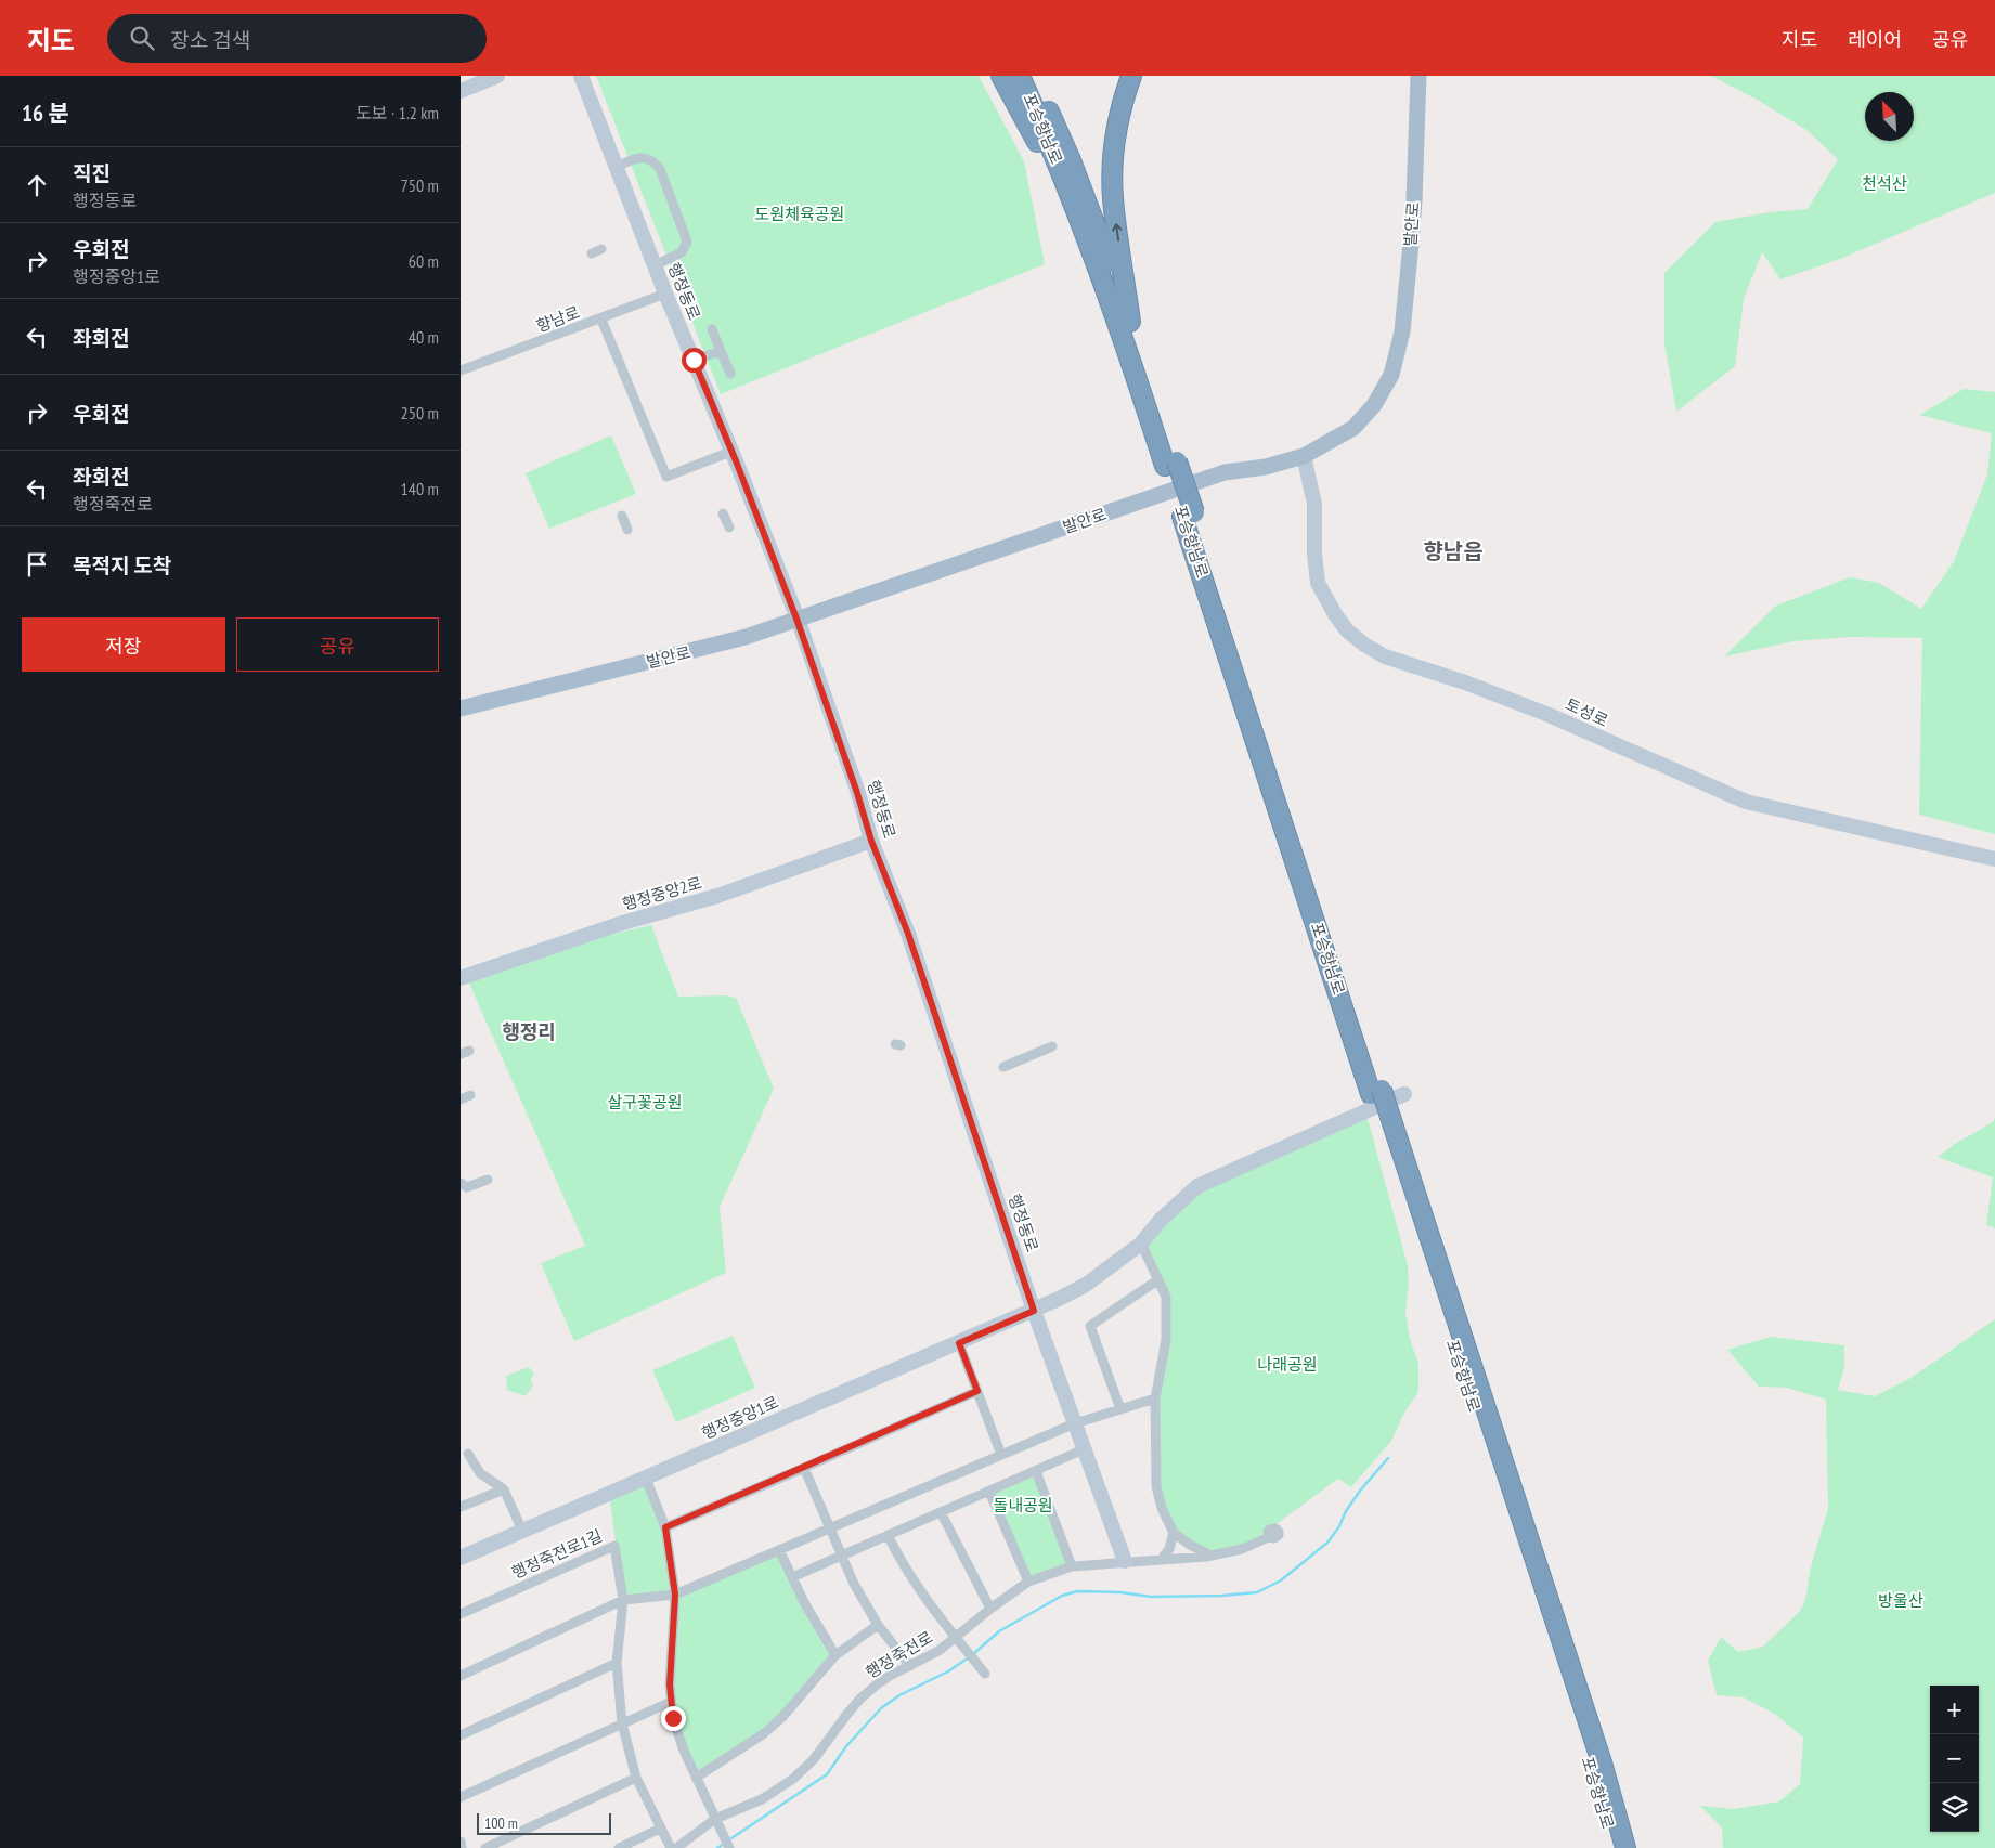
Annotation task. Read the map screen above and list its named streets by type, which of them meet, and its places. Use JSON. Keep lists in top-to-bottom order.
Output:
{
  "streets": {
    "highway": ["포승향남로"],
    "main road": ["발안로"],
    "street": [
      "행정동로",
      "향남로",
      "토성로",
      "행정중앙2로",
      "행정중앙1로",
      "행정죽전로1길",
      "행정죽전로"
    ]
  },
  "crossings": [
    ["발안로", "행정동로"],
    ["발안로", "토성로"],
    ["행정동로", "향남로"],
    ["행정동로", "행정중앙2로"],
    ["행정동로", "행정중앙1로"],
    ["행정동로", "행정죽전로"]
  ],
  "districts": ["향남읍", "행정리"],
  "parks": [
    "천석산",
    "도원체육공원",
    "살구꽃공원",
    "나래공원",
    "돌내공원",
    "방울산"
  ],
  "scale_bar": "100 m",
  "north": "top left",
  "page": {
    "header": "지도",
    "search": "장소 검색",
    "nav": ["지도", "레이어", "공유"],
    "heading": ["16 분", "도보 · 1.2 km"],
    "list": [
      ["직진", "행정동로", "750 m"],
      ["우회전", "행정중앙1로", "60 m"],
      ["좌회전", "40 m"],
      ["우회전", "250 m"],
      ["좌회전", "행정죽전로", "140 m"],
      "목적지 도착"
    ],
    "buttons": ["저장", "공유"],
    "map_buttons": ["+", "−"],
    "scale": "100 m"
  }
}
